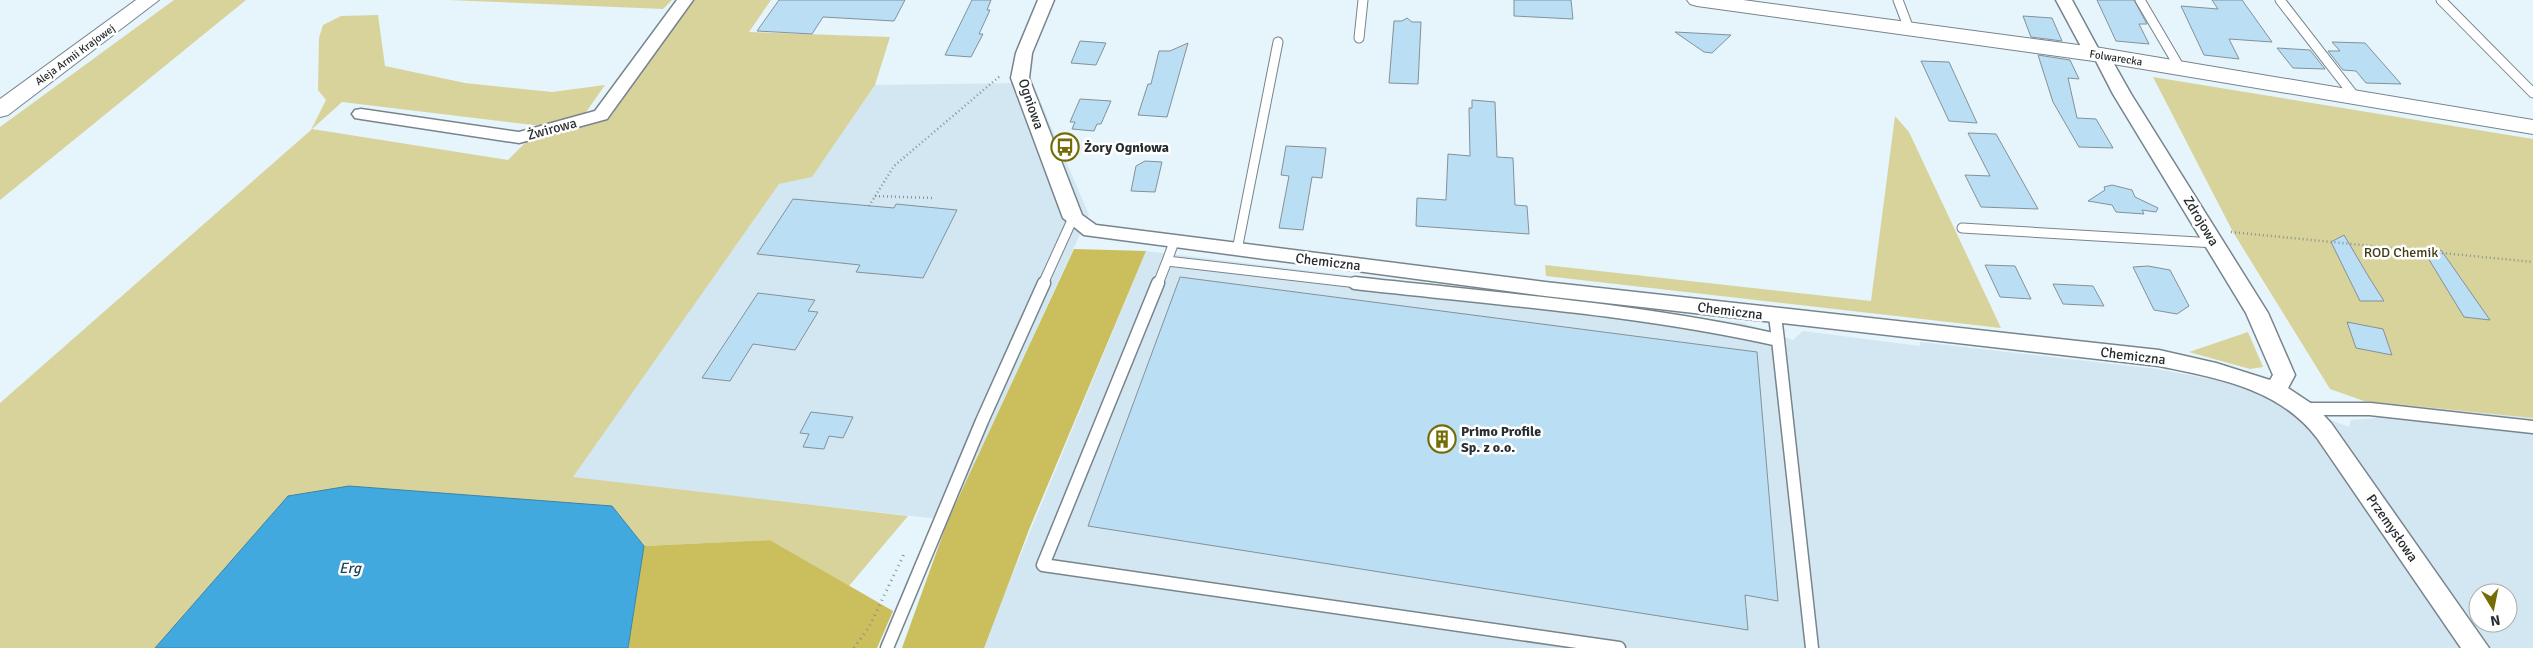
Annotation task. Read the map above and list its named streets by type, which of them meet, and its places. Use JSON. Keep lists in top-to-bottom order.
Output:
{
  "streets": {
    "street": [
      "Aleja Armii Krajowej",
      "Folwarecka",
      "Ogniowa",
      "Żwirowa",
      "Zdrojowa",
      "Chemiczna",
      "Przemysłowa"
    ]
  },
  "crossings": [
    ["Folwarecka", "Zdrojowa"],
    ["Ogniowa", "Chemiczna"],
    ["Zdrojowa", "Chemiczna"],
    ["Chemiczna", "Przemysłowa"]
  ],
  "water": ["Erg"],
  "parks": ["ROD Chemik"],
  "places": {
    "bus stop": ["Żory Ogniowa"],
    "building": ["Primo Profile Sp. z o.o."]
  },
  "north": "bottom"
}
